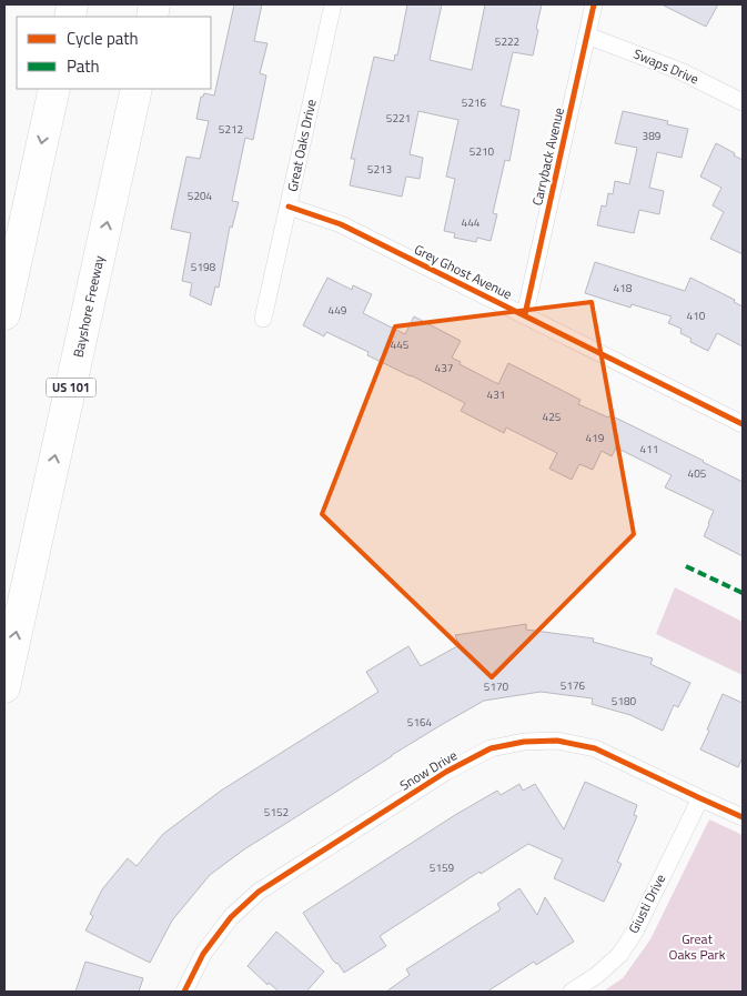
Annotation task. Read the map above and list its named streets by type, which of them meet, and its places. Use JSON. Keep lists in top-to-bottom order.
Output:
{
  "streets": {
    "highway": ["Bayshore Freeway", "US 101"],
    "street": [
      "Swaps Drive",
      "Great Oaks Drive",
      "Carryback Avenue",
      "Grey Ghost Avenue",
      "Snow Drive",
      "Giusti Drive"
    ]
  },
  "crossings": [
    ["Swaps Drive", "Carryback Avenue"],
    ["Great Oaks Drive", "Grey Ghost Avenue"],
    ["Carryback Avenue", "Grey Ghost Avenue"],
    ["Snow Drive", "Giusti Drive"]
  ],
  "parks": ["Great Oaks Park"],
  "house_numbers": [
    "5222",
    "5216",
    "5221",
    "5212",
    "389",
    "5210",
    "5213",
    "5204",
    "444",
    "5198",
    "418",
    "449",
    "410",
    "445",
    "437",
    "431",
    "425",
    "419",
    "411",
    "405",
    "5176",
    "5170",
    "5180",
    "5164",
    "5152",
    "5159"
  ],
  "legend": ["Cycle path", "Path"]
}
